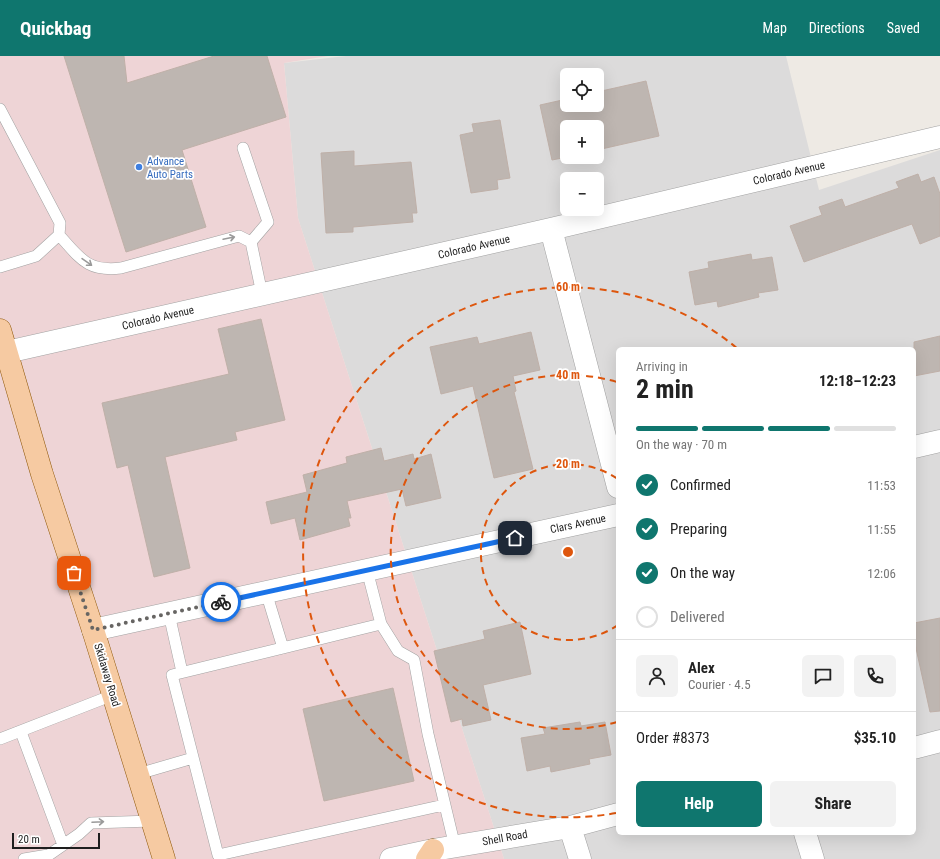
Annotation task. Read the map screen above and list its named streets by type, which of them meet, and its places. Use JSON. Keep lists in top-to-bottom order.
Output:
{
  "streets": {
    "main road": ["Skidaway Road"],
    "street": ["Colorado Avenue", "Clars Avenue", "Shell Road"]
  },
  "crossings": [
    ["Colorado Avenue", "Skidaway Road"],
    ["Clars Avenue", "Skidaway Road"]
  ],
  "places": ["Advance Auto Parts"],
  "scale_bar": "20 m",
  "page": {
    "header": "Quickbag",
    "nav": ["Map", "Directions", "Saved"],
    "map_buttons": ["+", "−"],
    "heading": ["2 min", "Arriving in", "12:18–12:23"],
    "panel": [
      "Alex",
      "Courier · 4.5",
      "Order #8373",
      "$35.10"
    ],
    "bar": "On the way · 70 m",
    "list": [
      ["Confirmed", "11:53"],
      ["Preparing", "11:55"],
      ["On the way", "12:06"],
      "Delivered"
    ],
    "buttons": ["Help", "Share"],
    "scale": "20 m"
  },
  "rings": ["60 m", "40 m", "20 m"]
}
